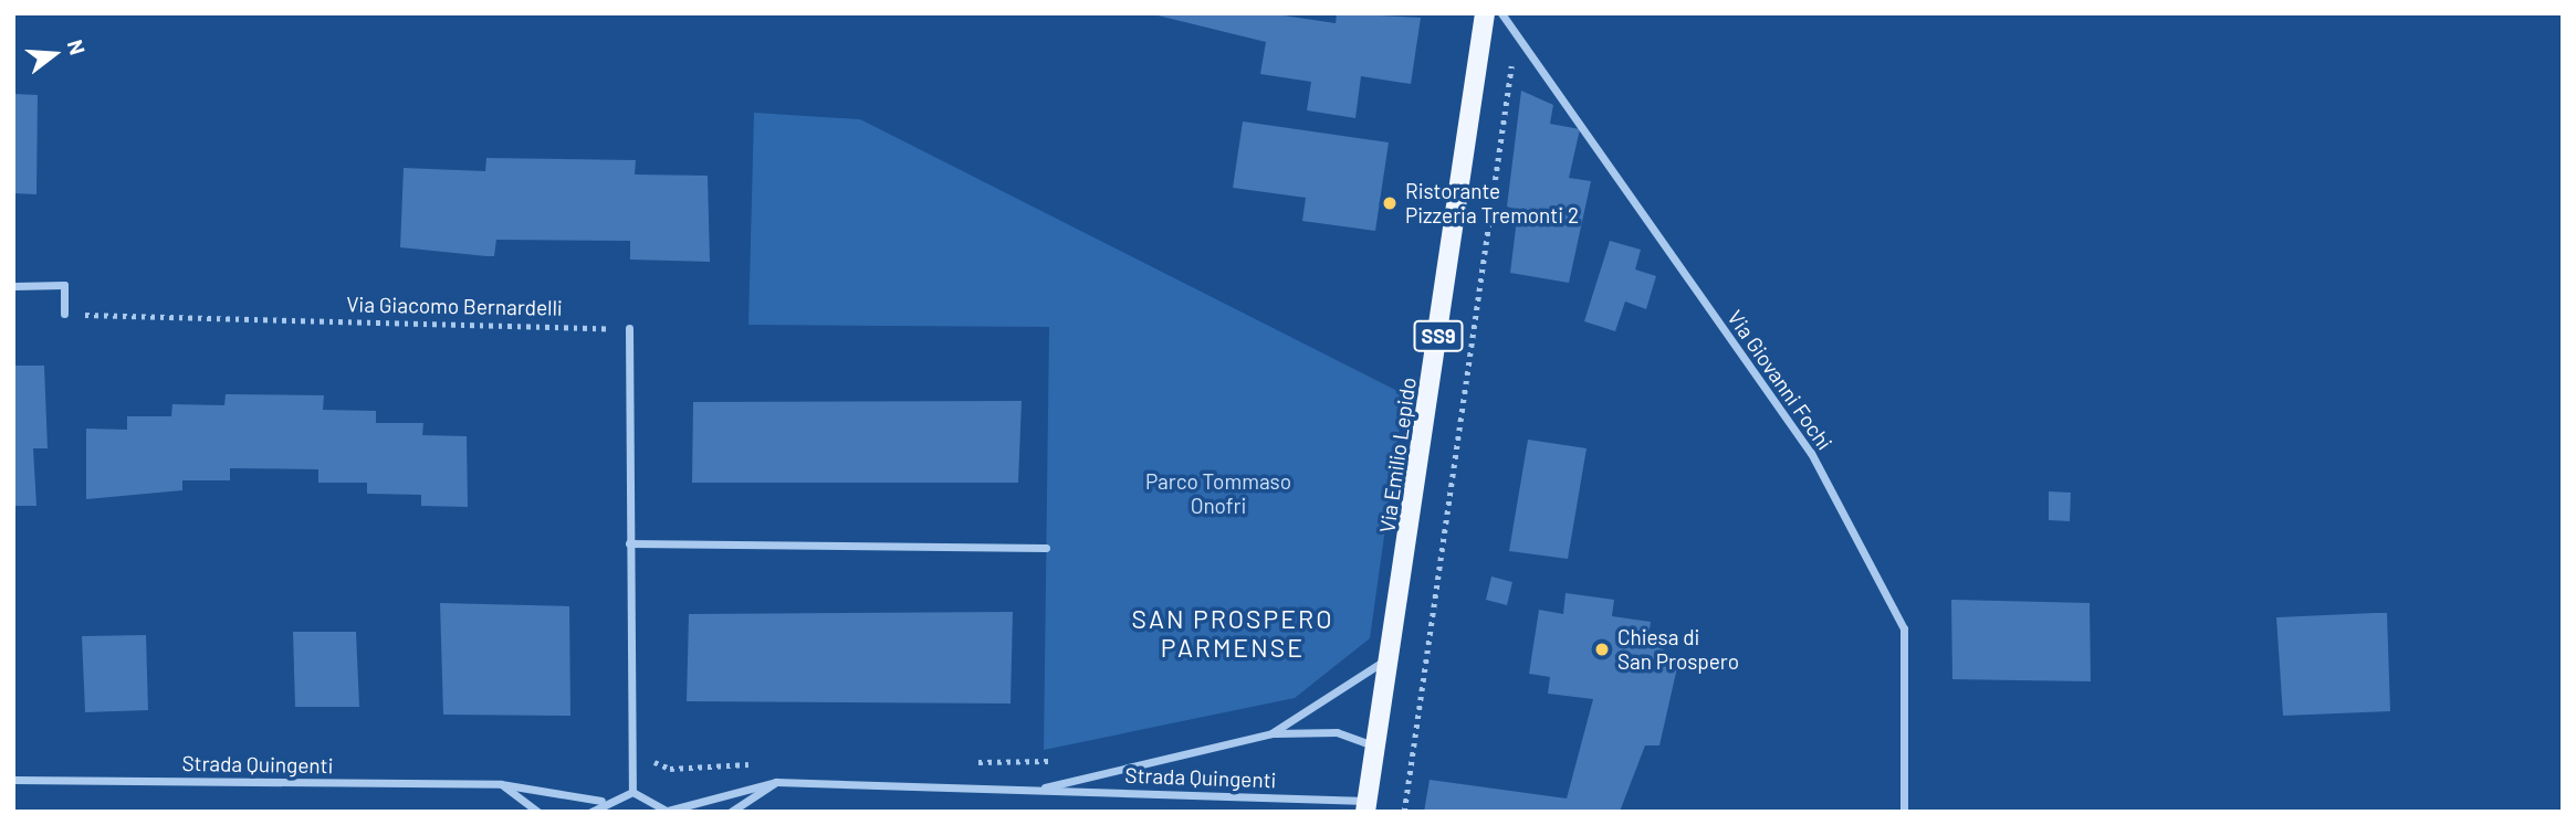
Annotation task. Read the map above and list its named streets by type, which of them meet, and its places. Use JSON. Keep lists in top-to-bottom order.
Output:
{
  "streets": {
    "main road": ["SS9", "Via Emilio Lepido"],
    "street": ["Via Giovanni Fochi", "Strada Quingenti"],
    "path": ["Via Giacomo Bernardelli"]
  },
  "crossings": [
    ["Via Emilio Lepido", "Strada Quingenti"]
  ],
  "districts": ["SAN PROSPERO PARMENSE"],
  "parks": ["Parco Tommaso Onofri"],
  "places": ["Ristorante Pizzeria Tremonti 2", "Chiesa di San Prospero"],
  "north": "right"
}
